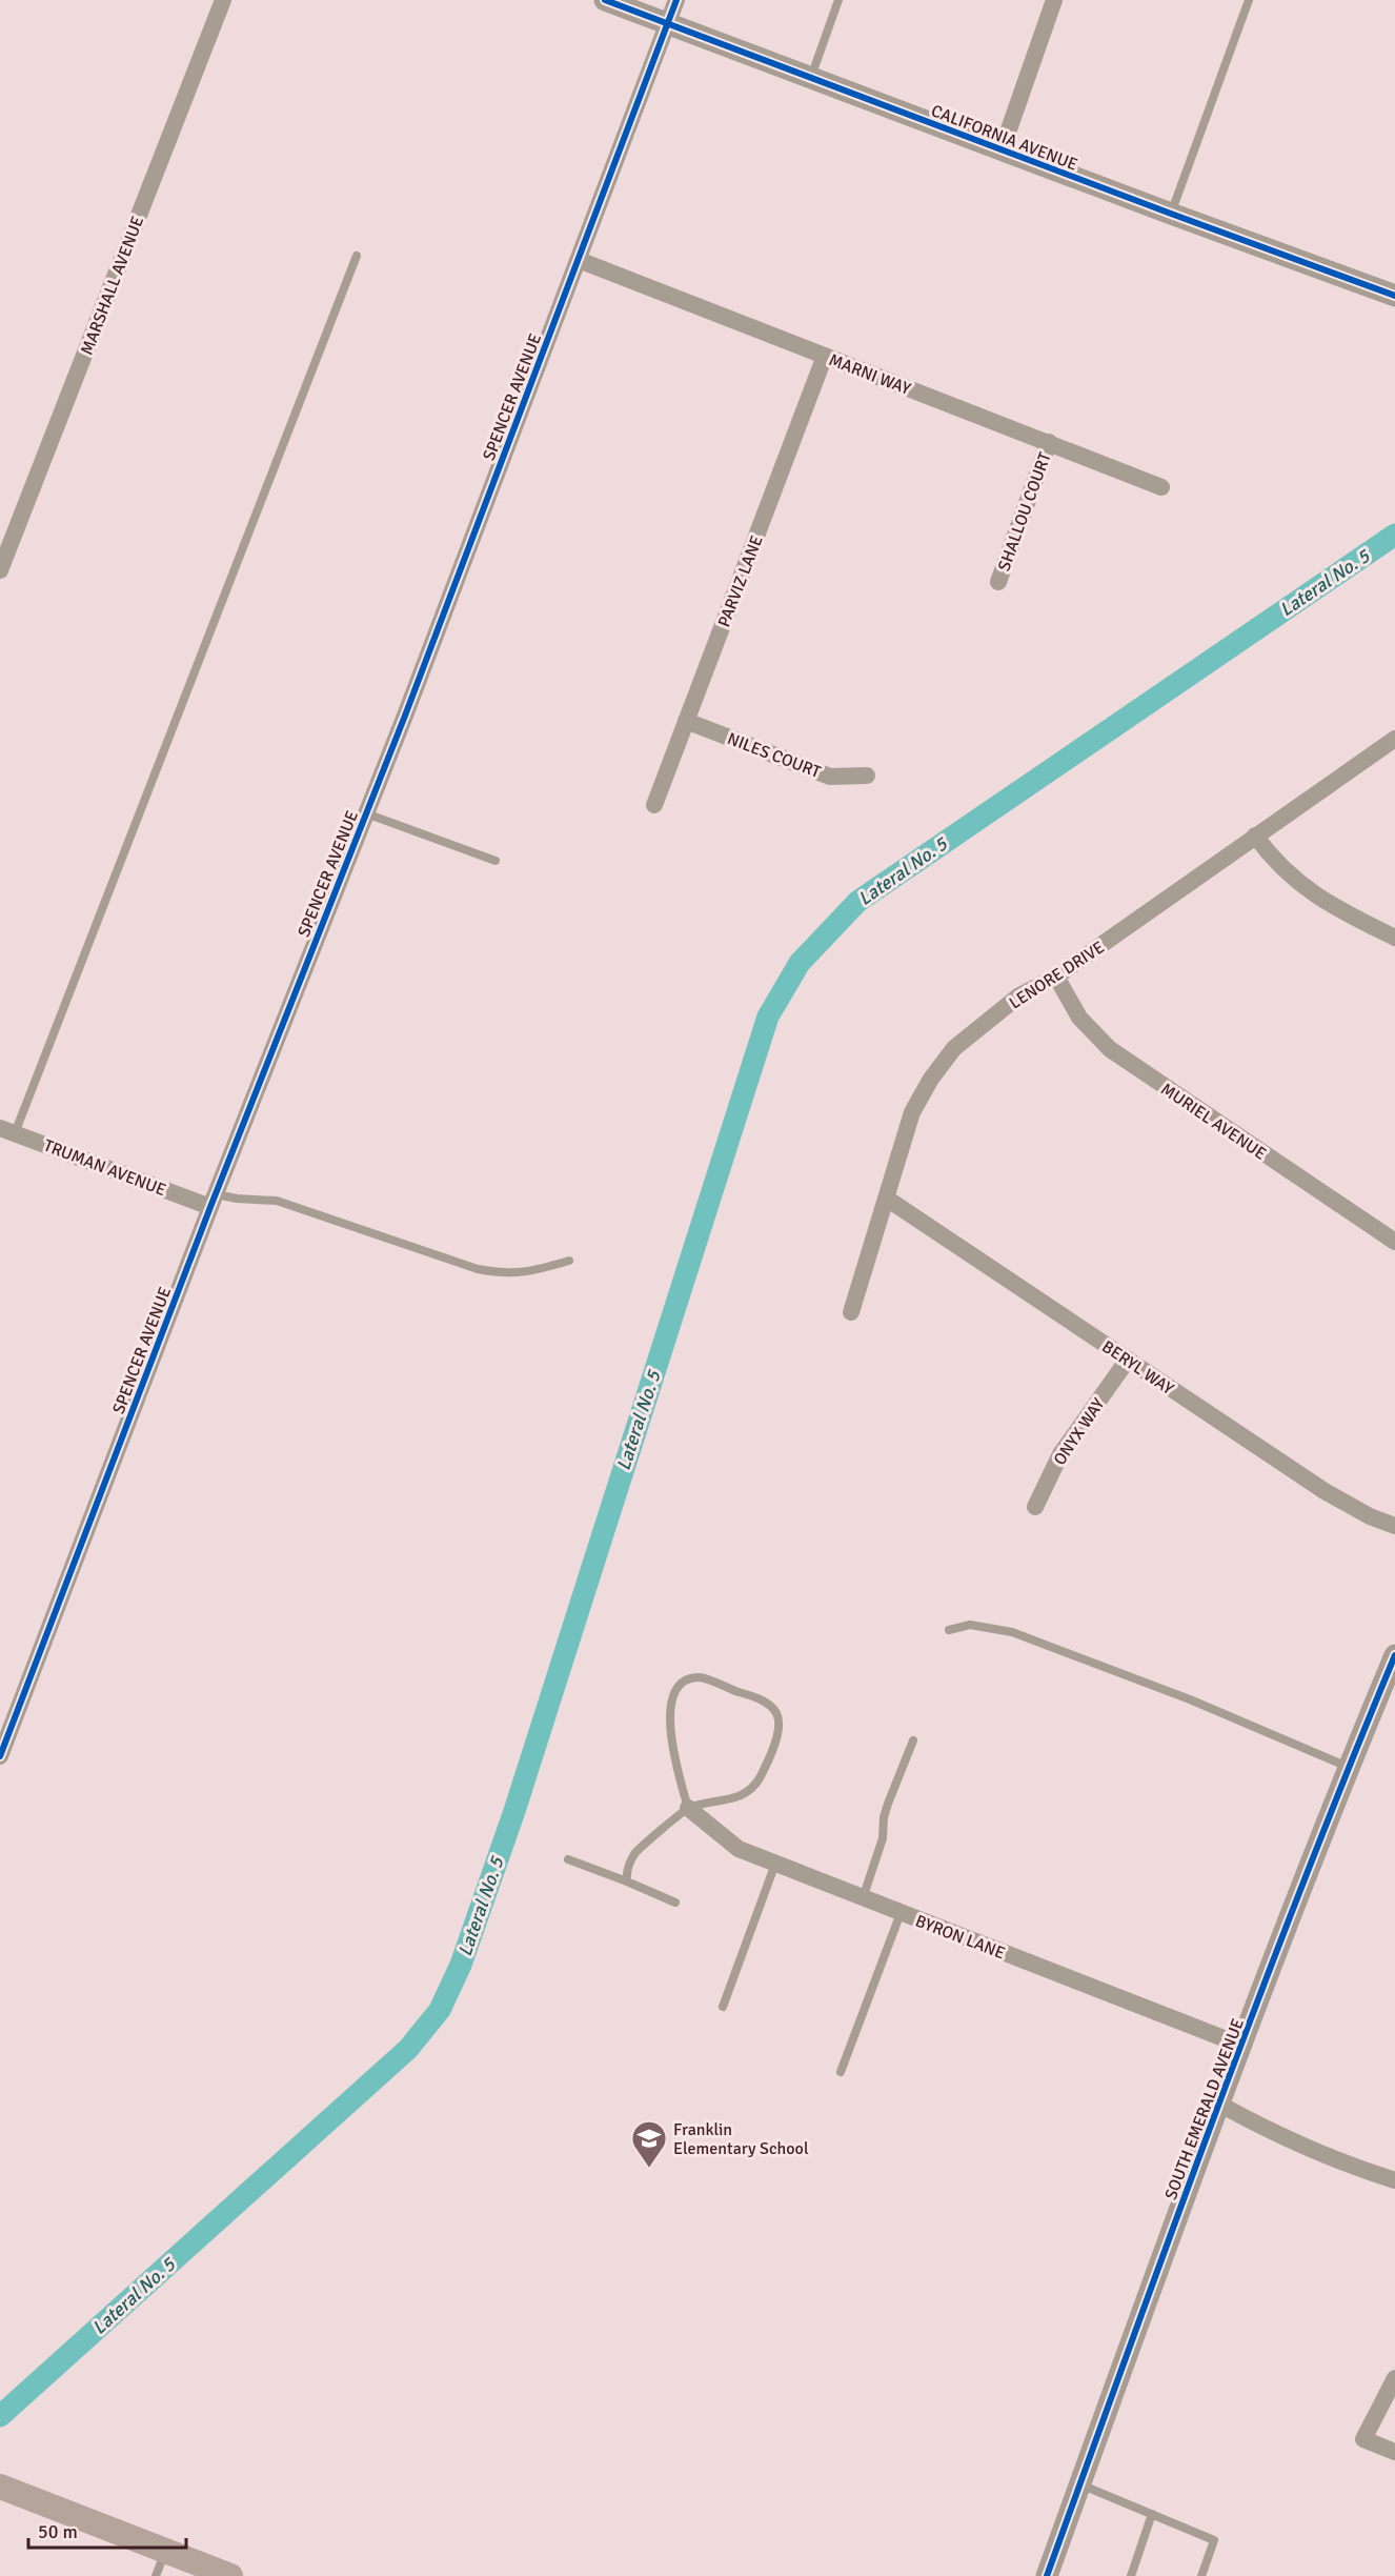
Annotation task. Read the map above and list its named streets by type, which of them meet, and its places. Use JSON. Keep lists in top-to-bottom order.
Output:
{
  "streets": {
    "street": [
      "CALIFORNIA AVENUE",
      "MARSHALL AVENUE",
      "MARNI WAY",
      "SPENCER AVENUE",
      "SHALLOU COURT",
      "PARVIZ LANE",
      "NILES COURT",
      "LENORE DRIVE",
      "MURIEL AVENUE",
      "TRUMAN AVENUE",
      "BERYL WAY",
      "ONYX WAY",
      "BYRON LANE",
      "SOUTH EMERALD AVENUE"
    ]
  },
  "crossings": [
    ["CALIFORNIA AVENUE", "SPENCER AVENUE"],
    ["MARNI WAY", "SPENCER AVENUE"],
    ["MARNI WAY", "SHALLOU COURT"],
    ["MARNI WAY", "PARVIZ LANE"],
    ["SPENCER AVENUE", "TRUMAN AVENUE"],
    ["PARVIZ LANE", "NILES COURT"],
    ["LENORE DRIVE", "MURIEL AVENUE"],
    ["LENORE DRIVE", "BERYL WAY"],
    ["BERYL WAY", "ONYX WAY"],
    ["BYRON LANE", "SOUTH EMERALD AVENUE"]
  ],
  "water": ["Lateral No. 5"],
  "places": {
    "school or university": ["Franklin Elementary School"]
  },
  "scale_bar": "50 m"
}
